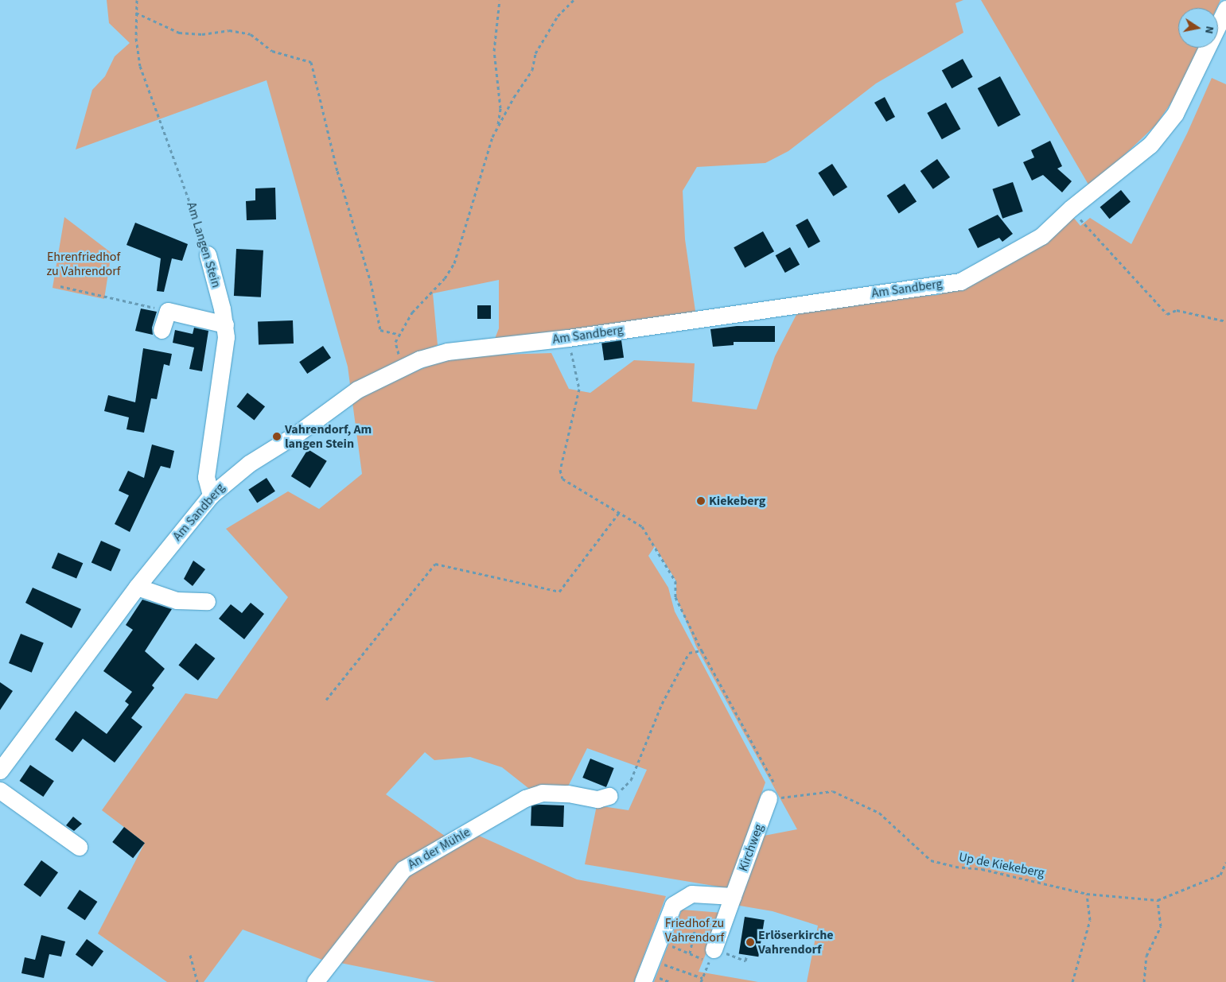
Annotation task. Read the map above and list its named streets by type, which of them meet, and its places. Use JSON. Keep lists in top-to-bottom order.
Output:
{
  "streets": {
    "street": [
      "Am Langen Stein",
      "Am Sandberg",
      "Kirchweg",
      "An der Mühle"
    ],
    "path": ["Up de Kiekeberg"]
  },
  "crossings": [
    ["Am Langen Stein", "Am Sandberg"],
    ["Kirchweg", "Up de Kiekeberg"]
  ],
  "parks": ["Ehrenfriedhof zu Vahrendorf", "Friedhof zu Vahrendorf"],
  "places": ["Vahrendorf, Am langen Stein", "Kiekeberg", "Erlöserkirche Vahrendorf"],
  "north": "right"
}
